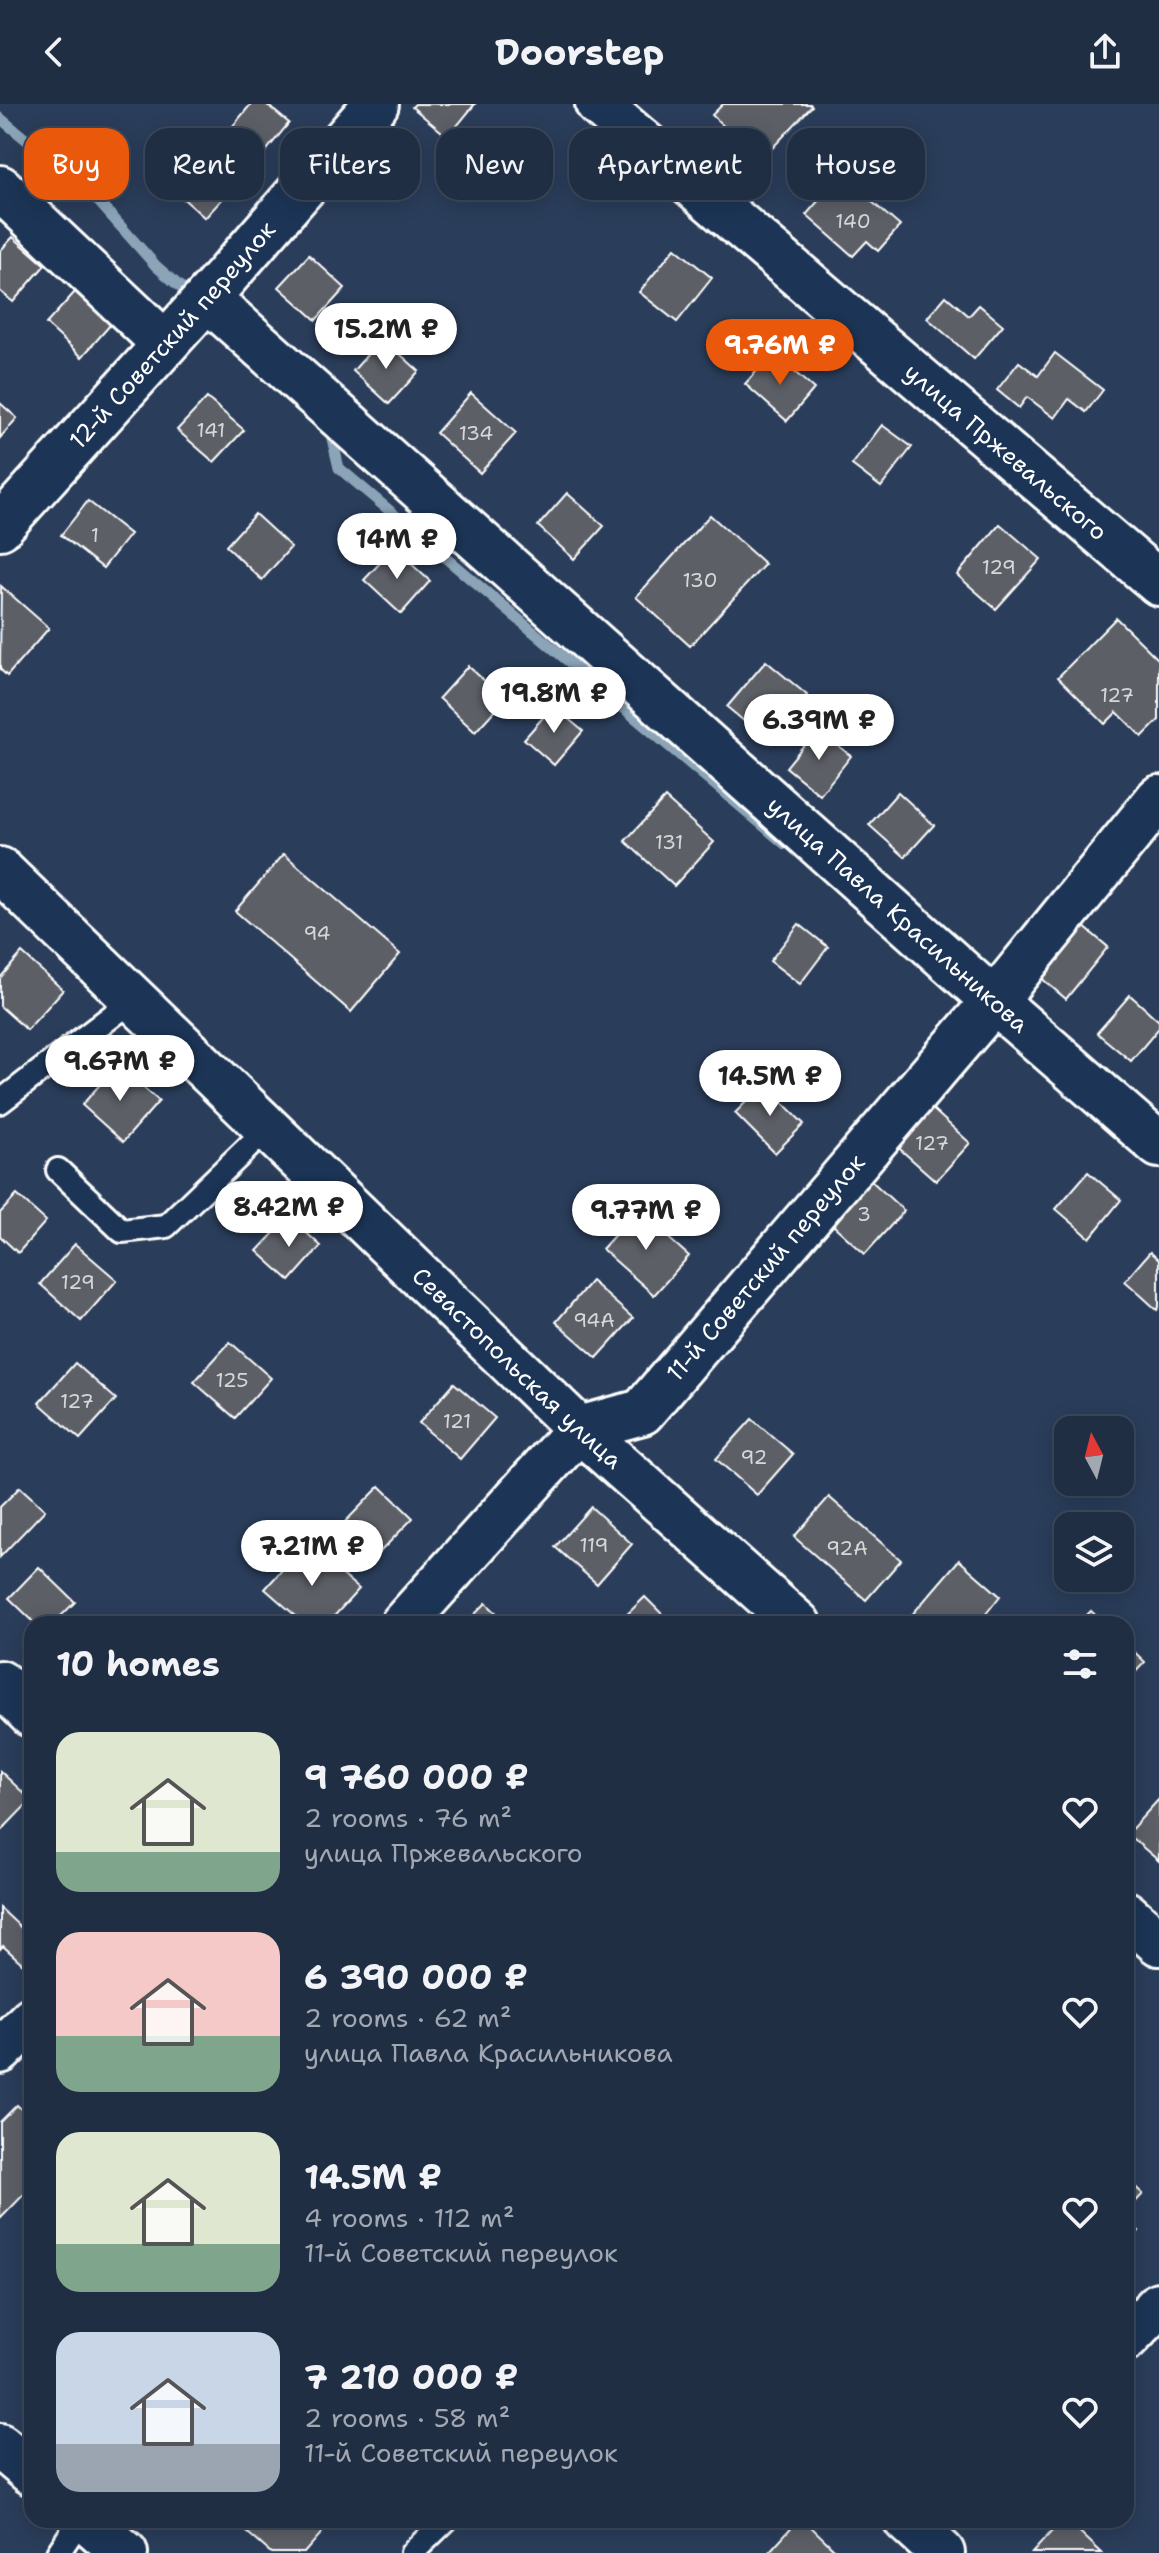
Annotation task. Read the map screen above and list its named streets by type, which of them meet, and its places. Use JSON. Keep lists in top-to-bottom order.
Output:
{
  "streets": {
    "street": [
      "12-й Советский переулок",
      "улица Пржевальского",
      "улица Павла Красильникова",
      "11-й Советский переулок",
      "Севастопольская улица"
    ]
  },
  "crossings": [
    ["12-й Советский переулок", "улица Павла Красильникова"],
    ["улица Павла Красильникова", "11-й Советский переулок"],
    ["11-й Советский переулок", "Севастопольская улица"]
  ],
  "house_numbers": [
    "140",
    "141",
    "134",
    "1",
    "129",
    "130",
    "127",
    "131",
    "94",
    "127",
    "3",
    "129",
    "94А",
    "125",
    "127",
    "121",
    "92",
    "119",
    "92А"
  ],
  "north": "top",
  "page": {
    "header": "Doorstep",
    "chip": [
      "Buy",
      "Rent",
      "Filters",
      "New",
      "Apartment",
      "House"
    ],
    "price": [
      "15.2M ₽",
      "9.76M ₽",
      "14M ₽",
      "19.8M ₽",
      "6.39M ₽",
      "9.67M ₽",
      "14.5M ₽",
      "8.42M ₽",
      "9.77M ₽",
      "7.21M ₽"
    ],
    "heading": "10 homes",
    "list": [
      {
        "name": "9 760 000 ₽",
        "note": "2 rooms · 76 m² · улица Пржевальского"
      },
      {
        "name": "6 390 000 ₽",
        "note": "2 rooms · 62 m² · улица Павла Красильникова"
      },
      {
        "name": "14.5M ₽",
        "note": "4 rooms · 112 m² · 11-й Советский переулок"
      },
      {
        "name": "7 210 000 ₽",
        "note": "2 rooms · 58 m² · 11-й Советский переулок"
      }
    ]
  }
}
